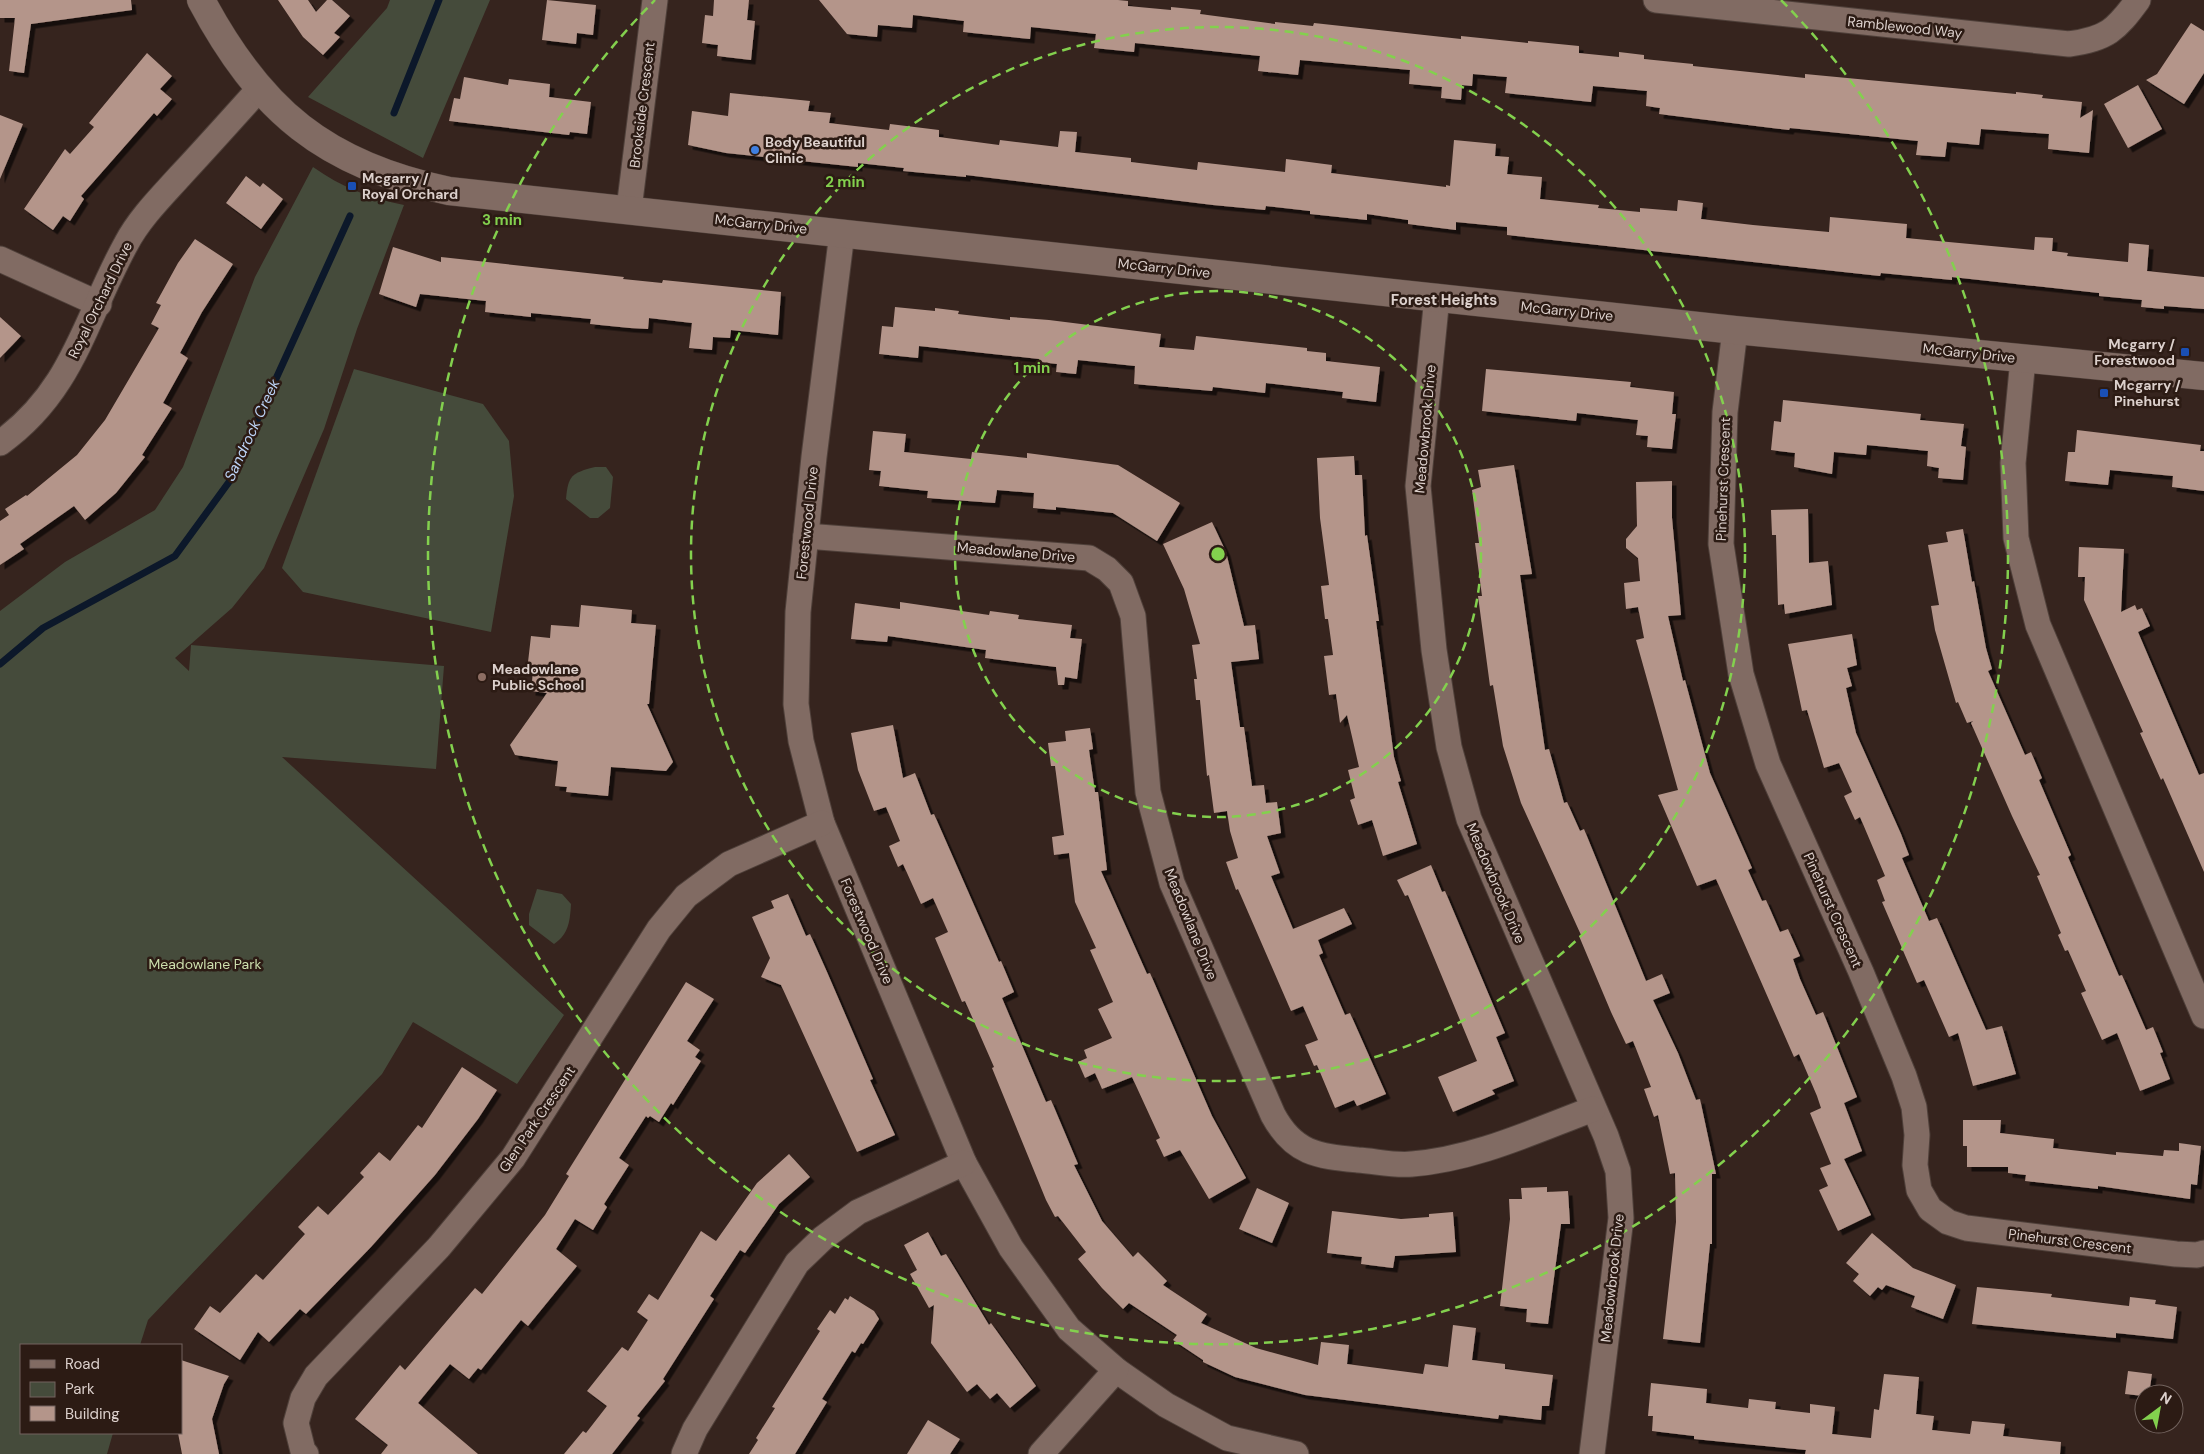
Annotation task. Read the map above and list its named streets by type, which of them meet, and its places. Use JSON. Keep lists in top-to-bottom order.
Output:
{
  "streets": {
    "street": [
      "Ramblewood Way",
      "Brookside Crescent",
      "McGarry Drive",
      "Royal Orchard Drive",
      "Meadowbrook Drive",
      "Pinehurst Crescent",
      "Forestwood Drive",
      "Meadowlane Drive",
      "Glen Park Crescent"
    ]
  },
  "crossings": [
    ["Brookside Crescent", "McGarry Drive"],
    ["McGarry Drive", "Royal Orchard Drive"],
    ["McGarry Drive", "Meadowbrook Drive"],
    ["McGarry Drive", "Pinehurst Crescent"],
    ["McGarry Drive", "Forestwood Drive"],
    ["Meadowbrook Drive", "Meadowlane Drive"],
    ["Forestwood Drive", "Meadowlane Drive"],
    ["Forestwood Drive", "Glen Park Crescent"]
  ],
  "districts": ["Forest Heights"],
  "water": ["Sandrock Creek"],
  "parks": ["Meadowlane Park"],
  "places": {
    "other": ["Body Beautiful Clinic", "Meadowlane Public School"],
    "transit": ["Mcgarry / Royal Orchard", "Mcgarry / Forestwood", "Mcgarry / Pinehurst"]
  },
  "legend": ["Road", "Park", "Building"],
  "north": "top right",
  "rings": ["2 min", "3 min", "1 min"]
}
